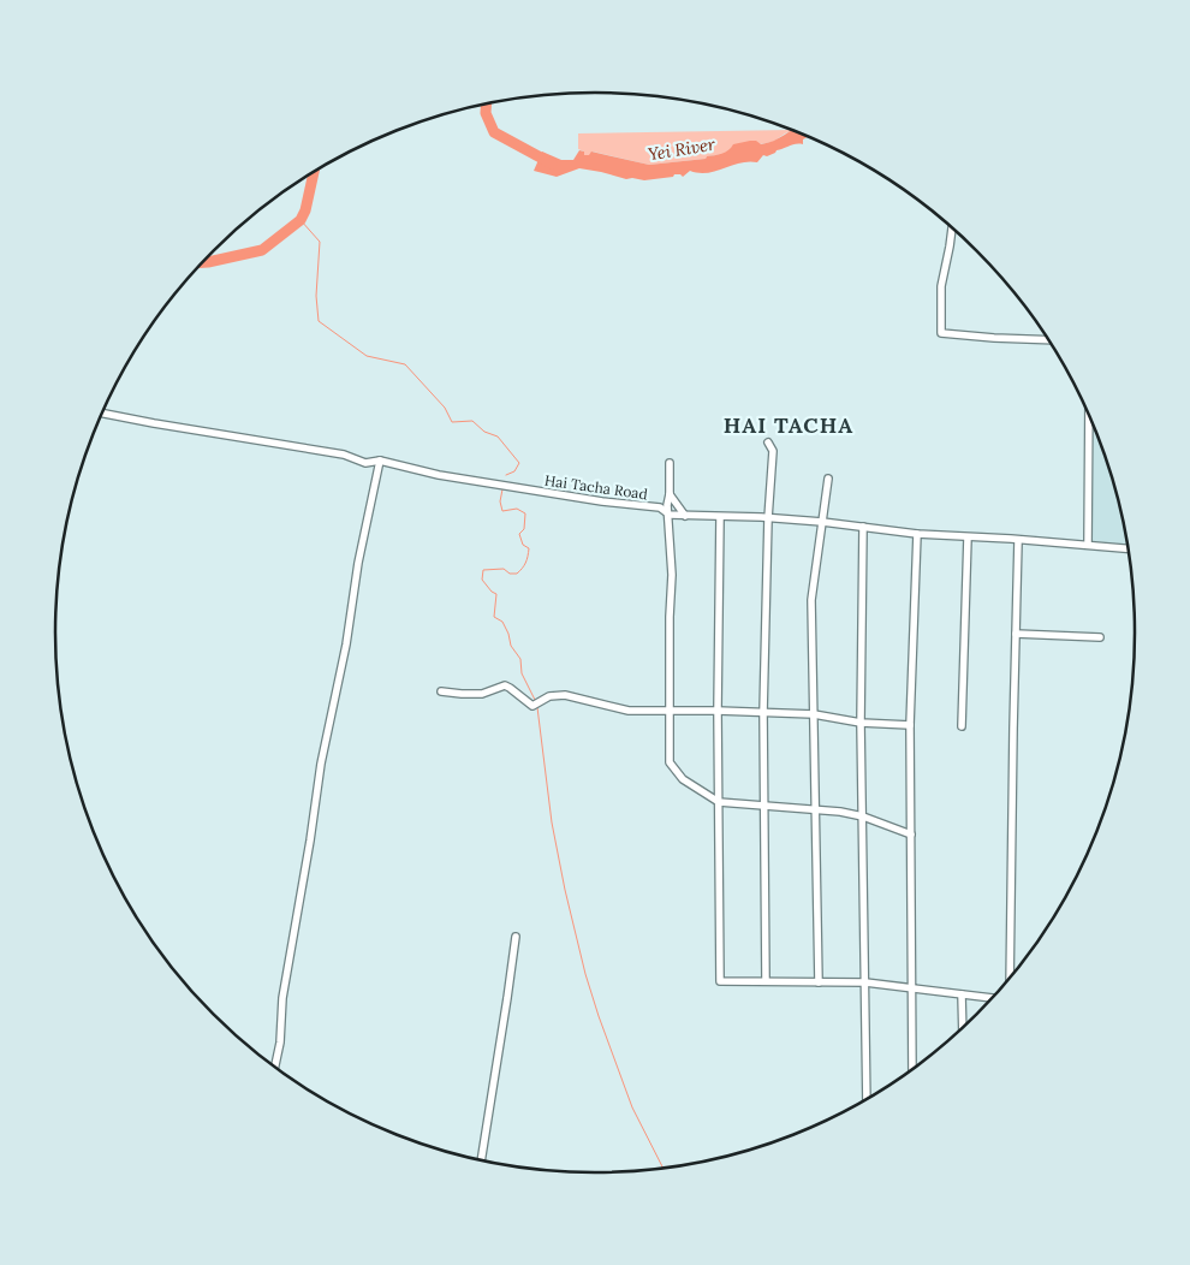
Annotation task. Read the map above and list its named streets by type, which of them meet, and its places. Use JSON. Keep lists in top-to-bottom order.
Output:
{
  "streets": {
    "street": ["Hai Tacha Road"]
  },
  "districts": ["HAI TACHA"],
  "water": ["Yei River"]
}
